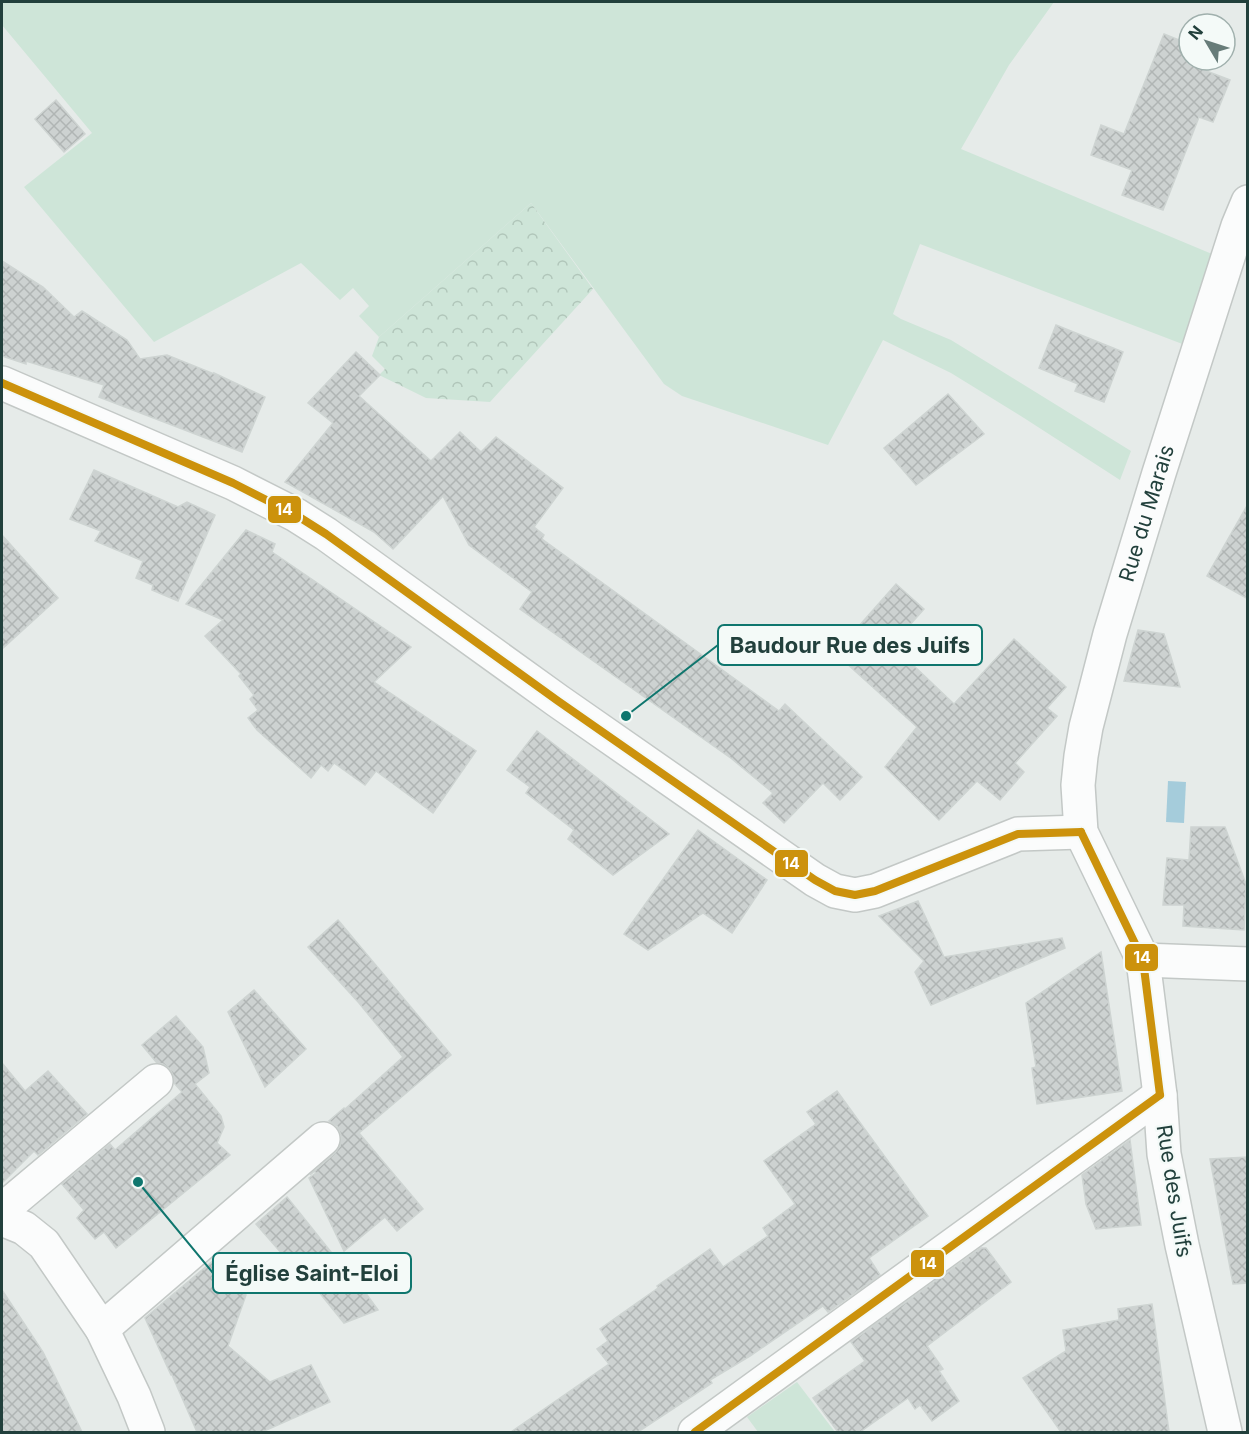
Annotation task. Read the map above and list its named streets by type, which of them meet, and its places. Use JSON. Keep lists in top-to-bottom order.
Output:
{
  "streets": {
    "street": ["Rue du Marais", "Rue des Juifs"]
  },
  "crossings": [
    ["Rue du Marais", "Rue des Juifs"]
  ],
  "places": ["Baudour Rue des Juifs", "Église Saint-Eloi"],
  "lines": ["transit line 14"],
  "north": "top left"
}
